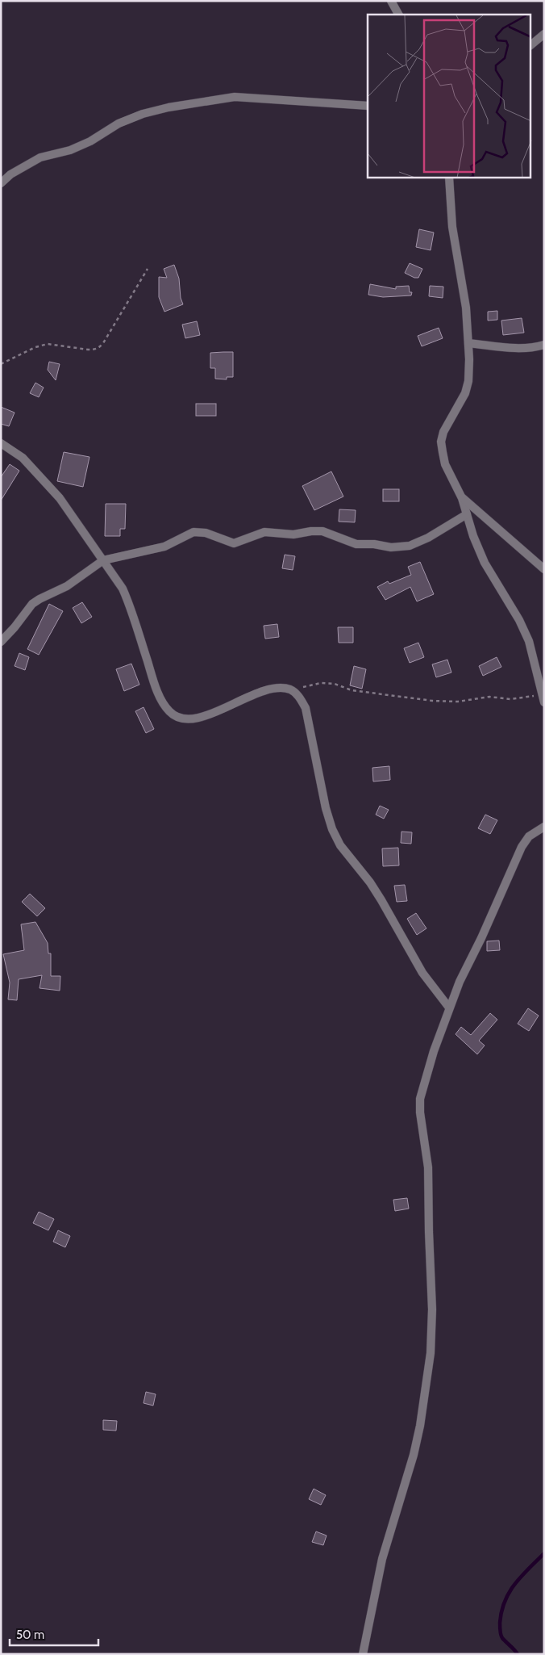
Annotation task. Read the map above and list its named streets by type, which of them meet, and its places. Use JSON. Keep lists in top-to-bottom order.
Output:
{
  "scale_bar": "50 m"
}
